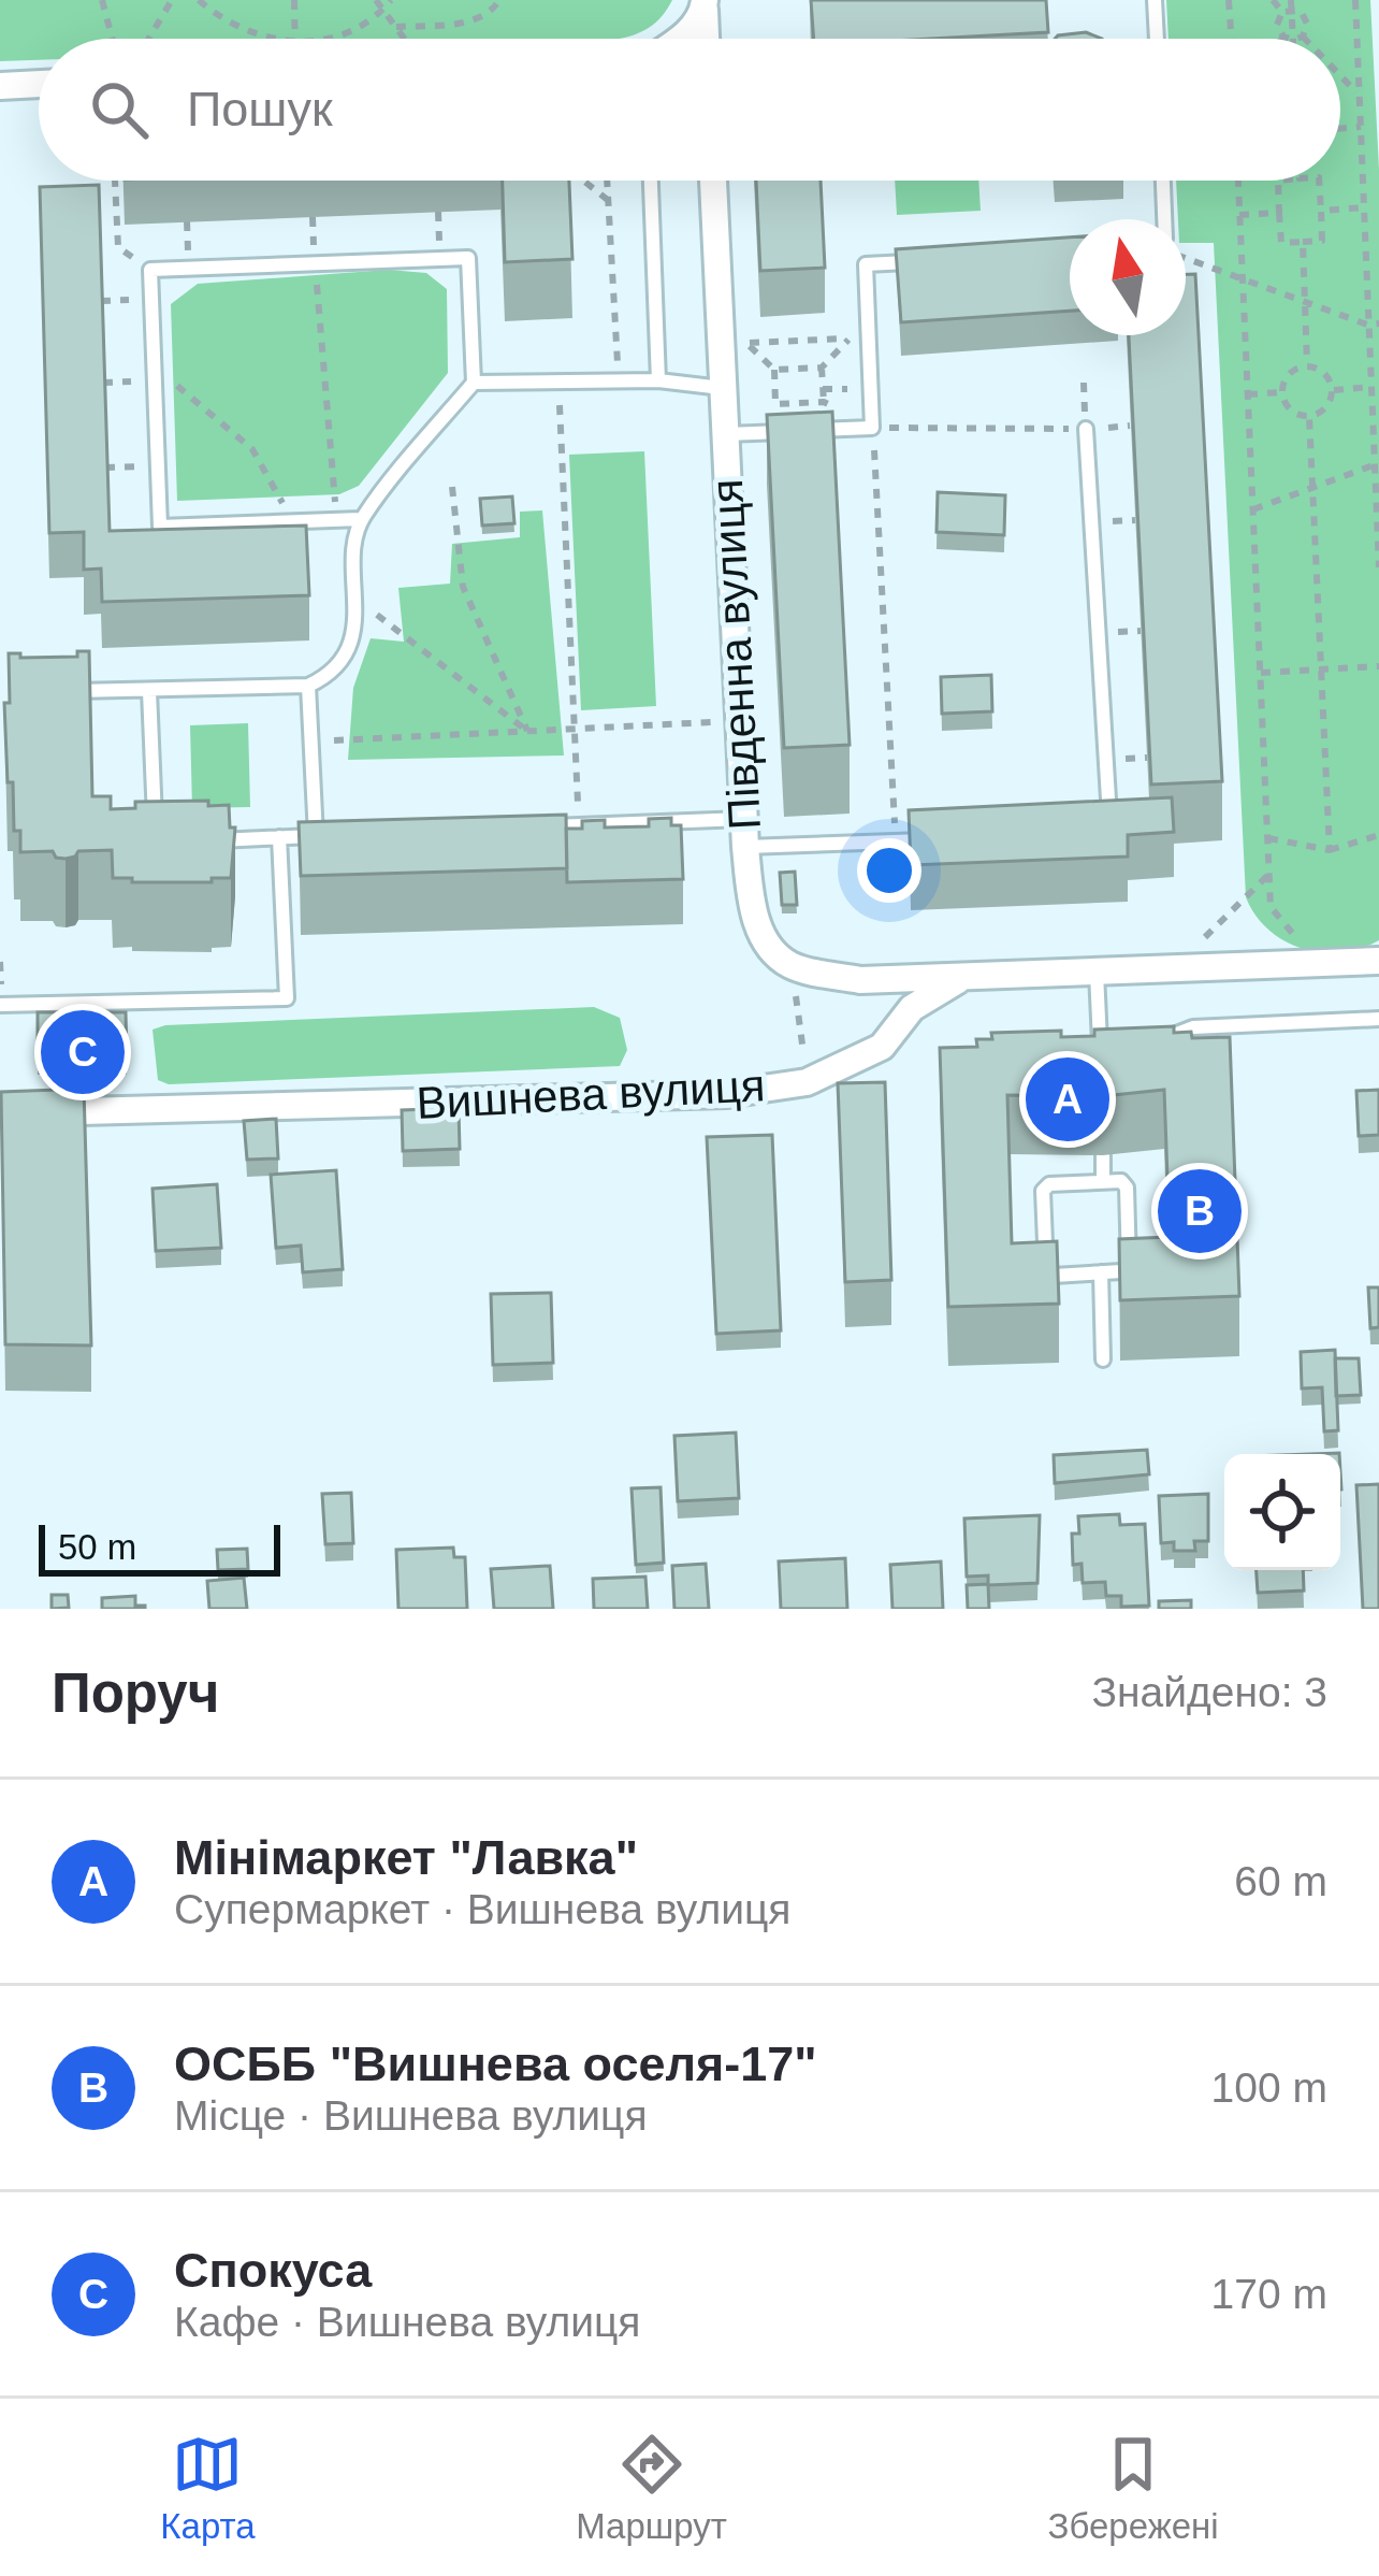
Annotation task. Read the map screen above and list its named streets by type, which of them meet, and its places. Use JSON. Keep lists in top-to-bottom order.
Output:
{
  "streets": {
    "street": ["Південна вулиця", "Вишнева вулиця"]
  },
  "scale_bar": "50 m",
  "north": "top",
  "page": {
    "search": "Пошук",
    "pins": ["C", "A", "B"],
    "scale": "50 m",
    "heading": ["Поруч", "Знайдено: 3"],
    "list": [
      {
        "mark": "A",
        "name": "Мінімаркет \"Лавка\"",
        "note": "Супермаркет · Вишнева вулиця",
        "value": "60 m"
      },
      {
        "mark": "B",
        "name": "ОСББ \"Вишнева оселя-17\"",
        "note": "Місце · Вишнева вулиця",
        "value": "100 m"
      },
      {
        "mark": "C",
        "name": "Спокуса",
        "note": "Кафе · Вишнева вулиця",
        "value": "170 m"
      }
    ],
    "nav": ["Карта", "Маршрут", "Збережені"]
  }
}
